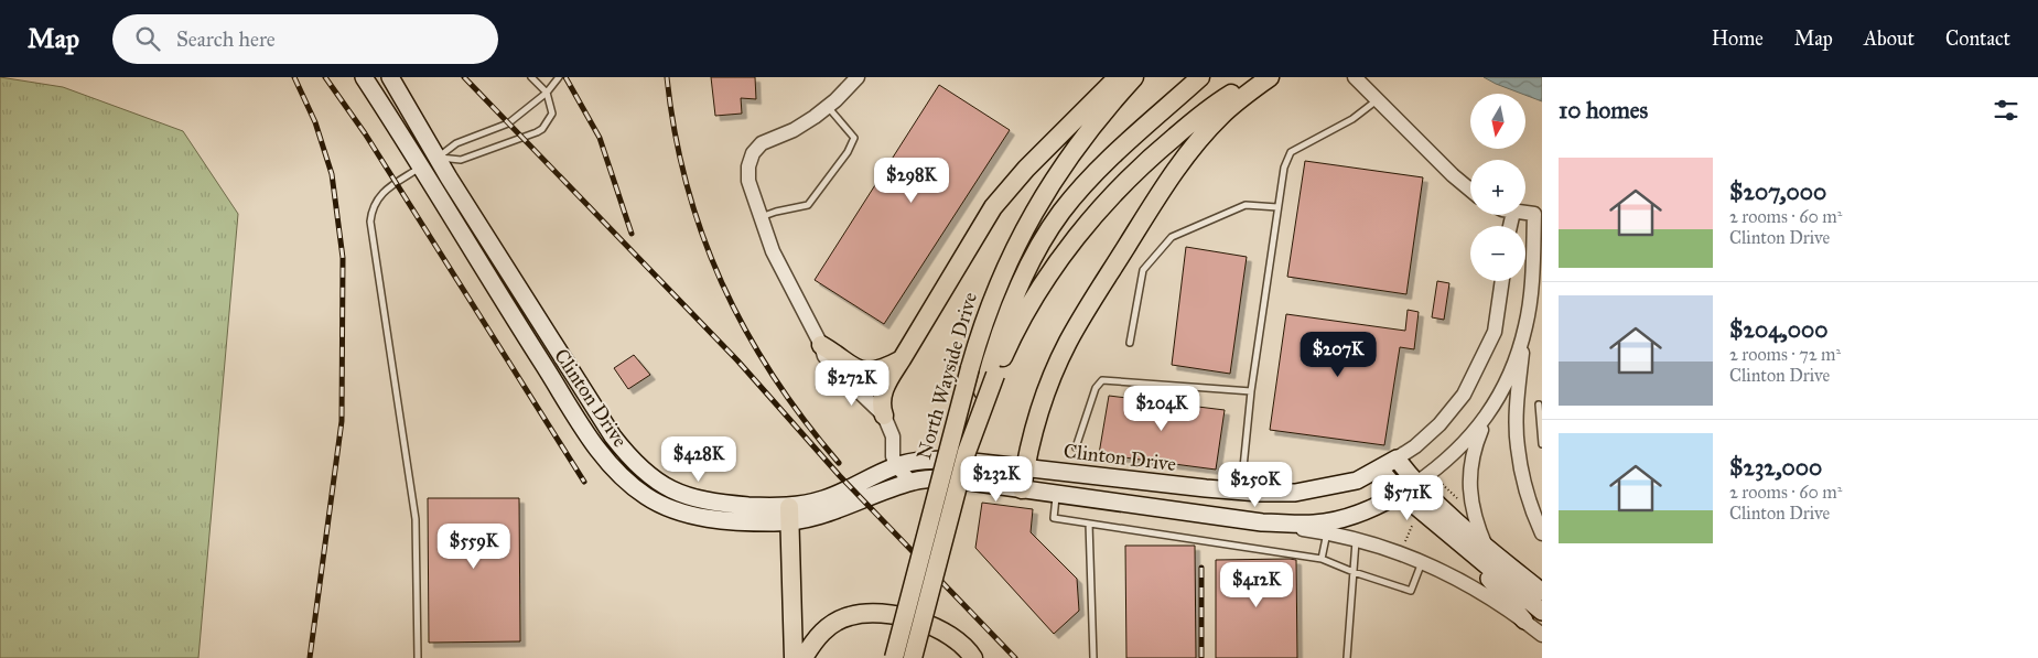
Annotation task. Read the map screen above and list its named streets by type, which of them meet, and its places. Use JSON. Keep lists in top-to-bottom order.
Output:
{
  "streets": {
    "main road": ["North Wayside Drive", "Clinton Drive"]
  },
  "north": "bottom",
  "page": {
    "header": "Map",
    "search": "Search here",
    "nav": [
      "Home",
      "Map",
      "About",
      "Contact"
    ],
    "heading": "10 homes",
    "map_buttons": ["+", "−"],
    "list": [
      {
        "name": "$207,000",
        "note": "2 rooms · 60 m² · Clinton Drive"
      },
      {
        "name": "$204,000",
        "note": "2 rooms · 72 m² · Clinton Drive"
      },
      {
        "name": "$232,000",
        "note": "2 rooms · 60 m² · Clinton Drive"
      }
    ],
    "price": [
      "$298K",
      "$207K",
      "$272K",
      "$204K",
      "$428K",
      "$232K",
      "$250K",
      "$571K",
      "$559K",
      "$412K"
    ]
  }
}
